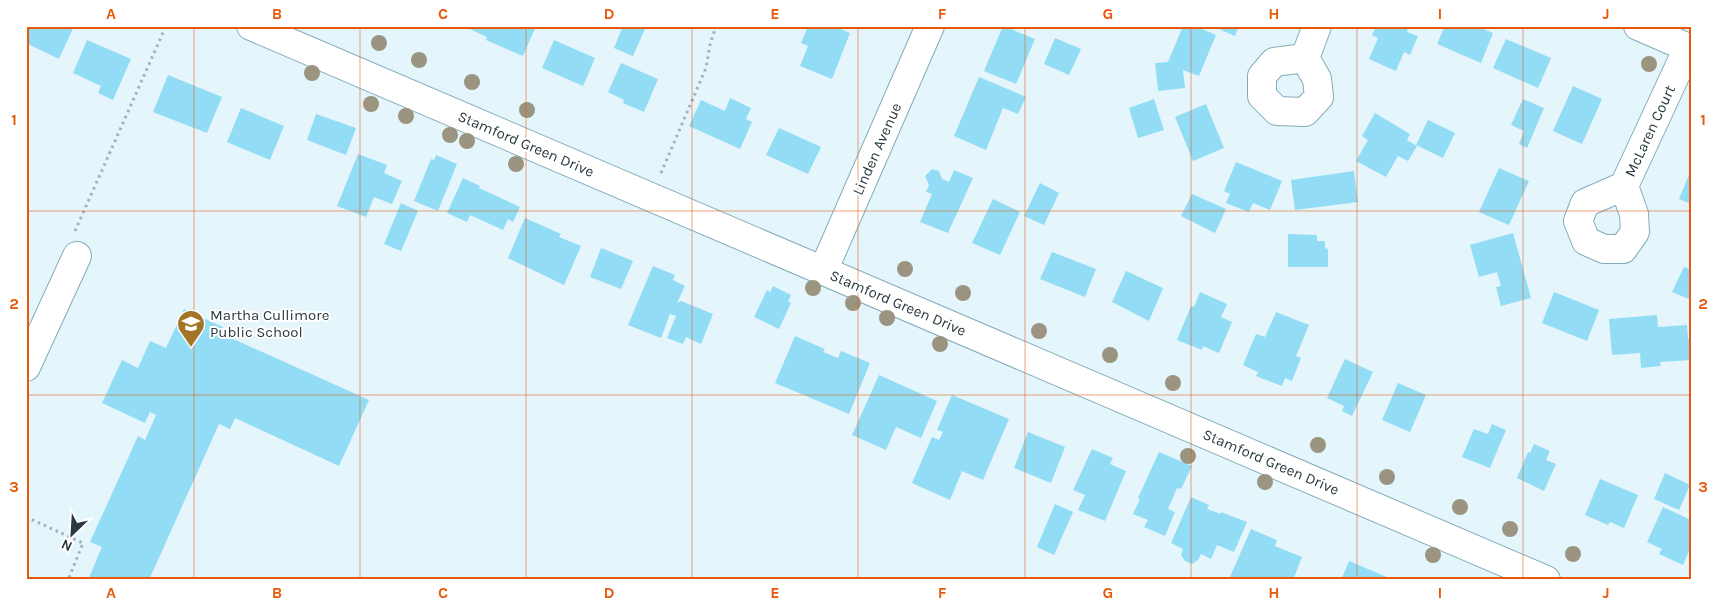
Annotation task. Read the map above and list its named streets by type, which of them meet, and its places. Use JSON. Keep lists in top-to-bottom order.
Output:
{
  "streets": {
    "street": ["McLaren Court", "Stamford Green Drive", "Linden Avenue"]
  },
  "crossings": [
    ["Stamford Green Drive", "Linden Avenue"]
  ],
  "places": {
    "school or university": ["Martha Cullimore Public School"]
  },
  "north": "bottom left",
  "grid": {
    "columns": [
      "A",
      "B",
      "C",
      "D",
      "E",
      "F",
      "G",
      "H",
      "I",
      "J"
    ],
    "rows": ["1", "2", "3"]
  }
}
